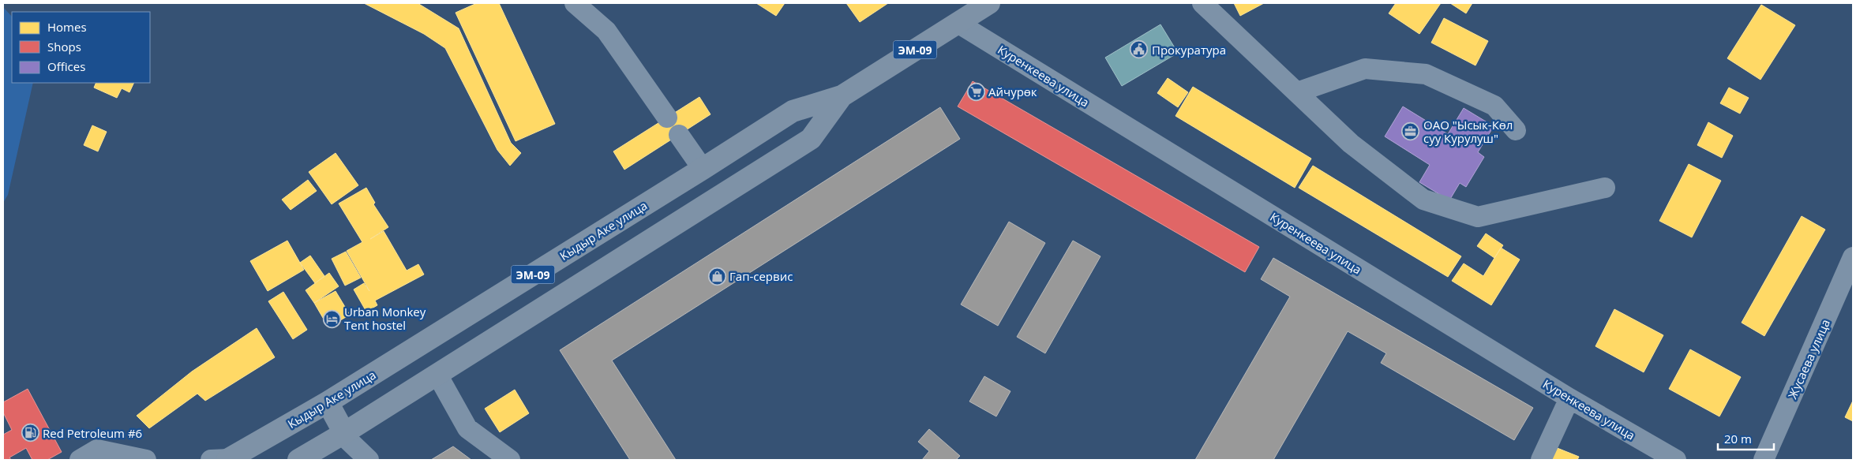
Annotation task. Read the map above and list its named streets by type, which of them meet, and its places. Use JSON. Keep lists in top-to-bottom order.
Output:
{
  "streets": {
    "highway": ["ЭМ-09", "Кыдыр Аке улица"],
    "street": ["Куренкеева улица", "Жусаева улица"]
  },
  "crossings": [
    ["Куренкеева улица", "Кыдыр Аке улица"]
  ],
  "places": {
    "public building": ["Прокуратура"],
    "supermarket": ["Айчурөк"],
    "office": ["ОАО \"Ысык-Көл суу Курулуш\""],
    "shop": ["Гап-сервис"],
    "hotel": ["Urban Monkey Tent hostel"],
    "fuel station": ["Red Petroleum #6"]
  },
  "legend": ["Homes", "Shops", "Offices"],
  "scale_bar": "20 m"
}
